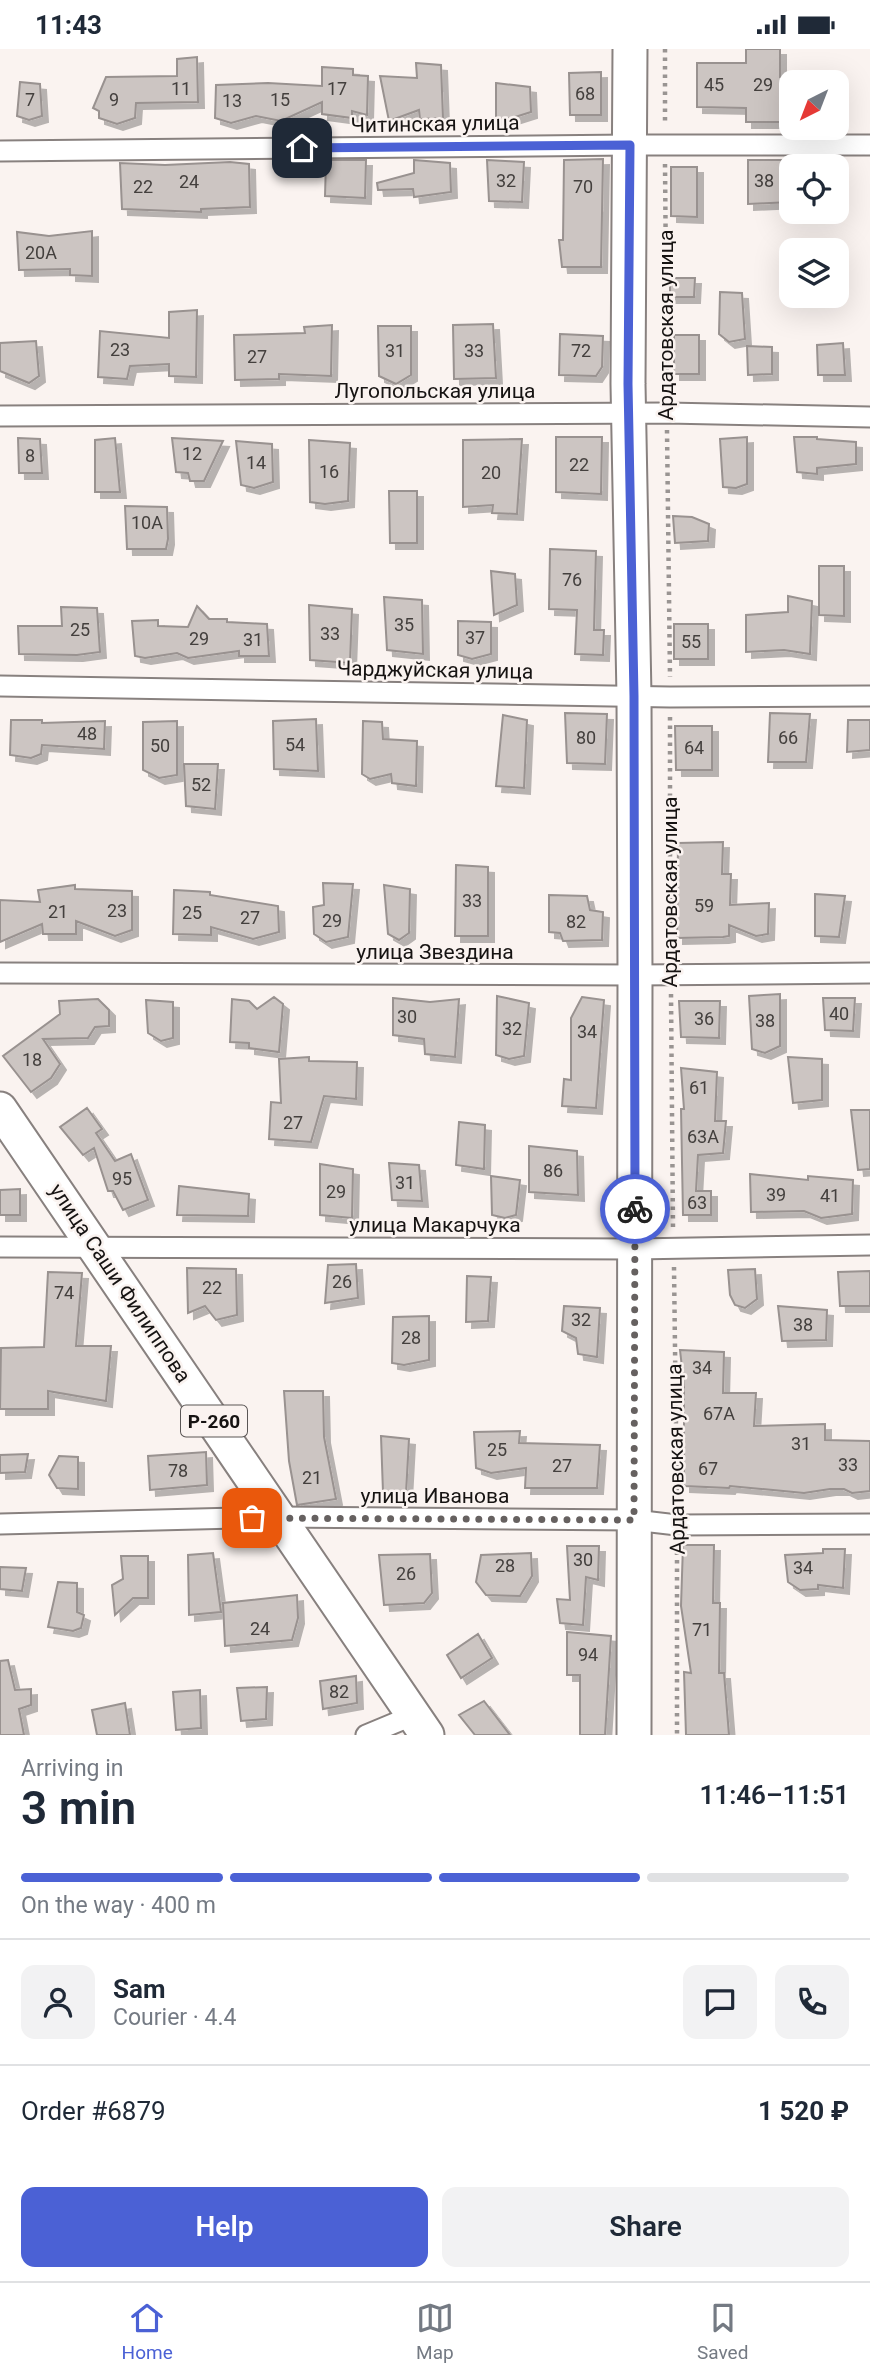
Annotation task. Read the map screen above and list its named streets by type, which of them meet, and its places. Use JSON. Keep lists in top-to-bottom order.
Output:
{
  "streets": {
    "highway": ["Ардатовская улица", "улица Саши Филиппова", "Р-260"],
    "street": [
      "Читинская улица",
      "Лугопольская улица",
      "Чарджуйская улица",
      "улица Звездина",
      "улица Макарчука",
      "улица Иванова"
    ]
  },
  "crossings": [
    ["Читинская улица", "Ардатовская улица"],
    ["Ардатовская улица", "Лугопольская улица"],
    ["Ардатовская улица", "Чарджуйская улица"],
    ["Ардатовская улица", "улица Звездина"],
    ["Ардатовская улица", "улица Макарчука"],
    ["Ардатовская улица", "улица Иванова"],
    ["улица Макарчука", "улица Саши Филиппова"],
    ["улица Саши Филиппова", "улица Иванова"]
  ],
  "house_numbers": [
    "45",
    "29",
    "11",
    "17",
    "68",
    "7",
    "9",
    "15",
    "13",
    "32",
    "38",
    "24",
    "22",
    "70",
    "20А",
    "23",
    "31",
    "33",
    "72",
    "27",
    "12",
    "8",
    "14",
    "22",
    "16",
    "20",
    "10А",
    "76",
    "35",
    "25",
    "33",
    "37",
    "29",
    "31",
    "55",
    "48",
    "80",
    "66",
    "54",
    "50",
    "64",
    "52",
    "33",
    "59",
    "23",
    "21",
    "25",
    "27",
    "29",
    "82",
    "40",
    "30",
    "36",
    "38",
    "32",
    "34",
    "18",
    "61",
    "27",
    "63А",
    "86",
    "95",
    "31",
    "29",
    "39",
    "41",
    "63",
    "26",
    "22",
    "74",
    "32",
    "38",
    "28",
    "34",
    "67А",
    "31",
    "25",
    "33",
    "27",
    "67",
    "78",
    "21",
    "30",
    "28",
    "34",
    "26",
    "24",
    "71",
    "94",
    "82"
  ],
  "north": "bottom left",
  "page": {
    "status": "11:43",
    "heading": ["3 min", "Arriving in", "11:46–11:51"],
    "panel": [
      "Sam",
      "Courier · 4.4",
      "Order #6879",
      "1 520 ₽"
    ],
    "bar": "On the way · 400 m",
    "buttons": ["Help", "Share"],
    "tabs": ["Home", "Map", "Saved"]
  }
}
